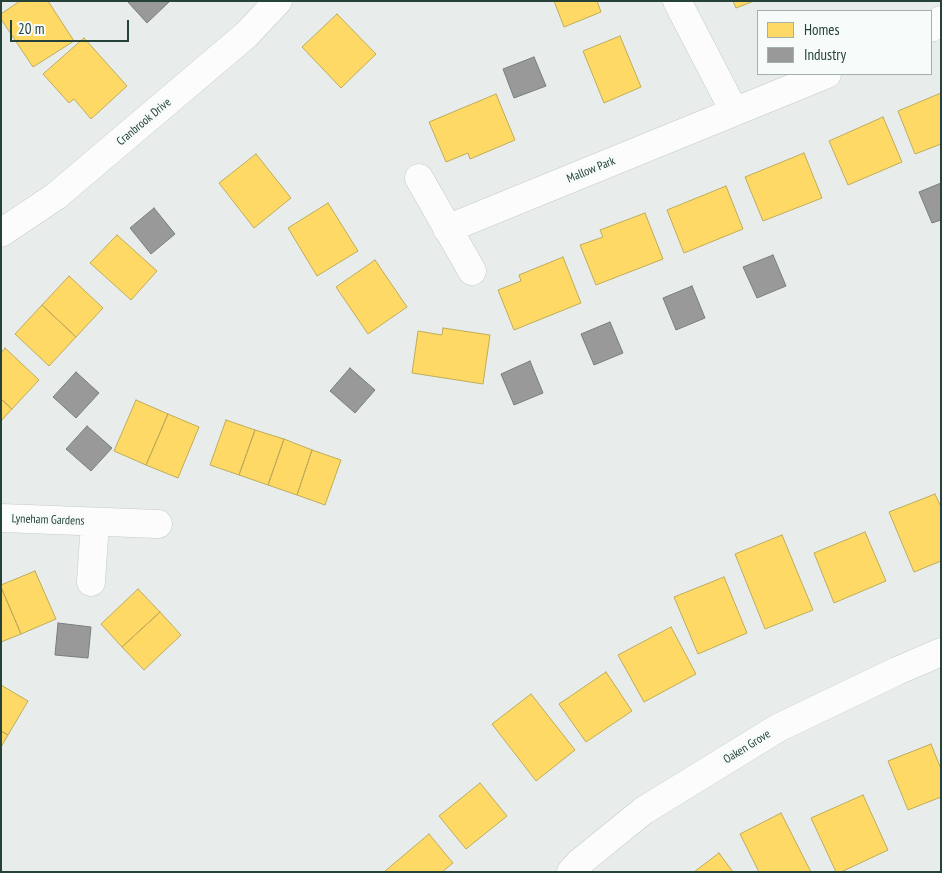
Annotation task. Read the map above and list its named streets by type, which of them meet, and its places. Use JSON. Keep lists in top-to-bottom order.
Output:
{
  "streets": {
    "street": [
      "Cranbrook Drive",
      "Mallow Park",
      "Lyneham Gardens",
      "Oaken Grove"
    ]
  },
  "legend": ["Homes", "Industry"],
  "scale_bar": "20 m"
}
